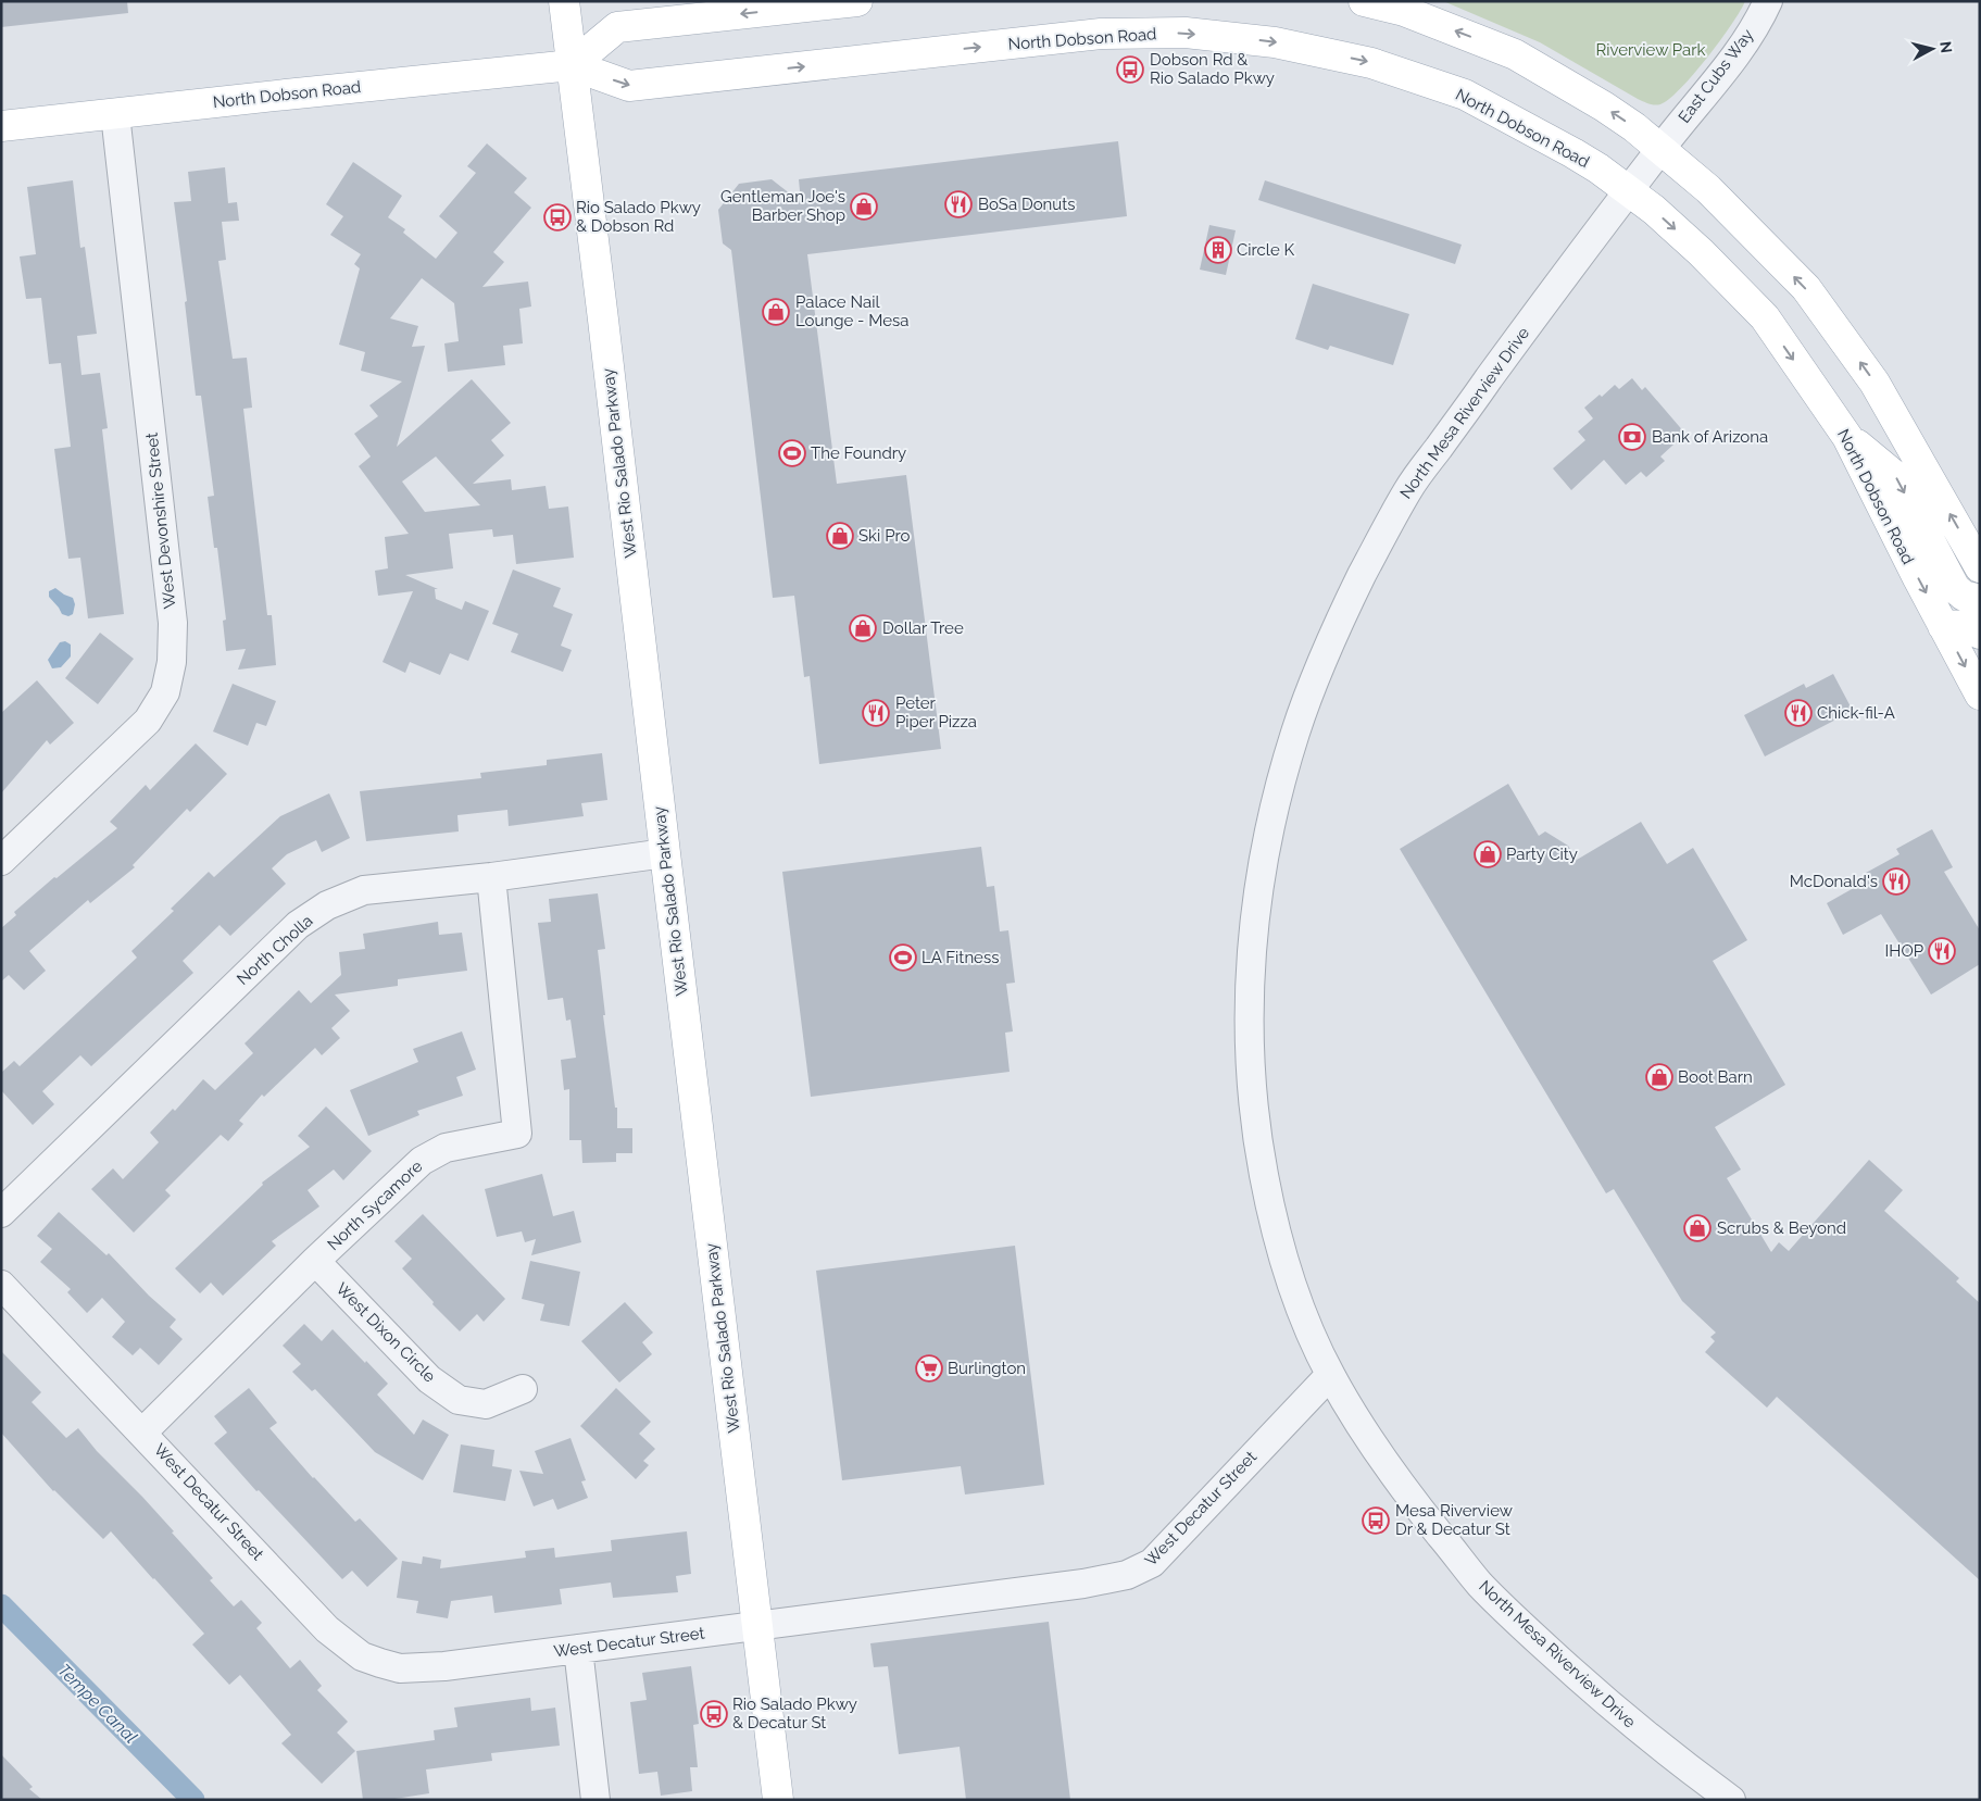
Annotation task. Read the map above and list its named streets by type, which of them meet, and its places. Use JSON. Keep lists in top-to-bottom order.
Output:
{
  "streets": {
    "main road": ["North Dobson Road", "West Rio Salado Parkway"],
    "street": [
      "East Cubs Way",
      "North Mesa Riverview Drive",
      "West Devonshire Street",
      "North Cholla",
      "North Sycamore",
      "West Dixon Circle",
      "West Decatur Street"
    ]
  },
  "crossings": [
    ["North Dobson Road", "East Cubs Way"],
    ["North Dobson Road", "North Mesa Riverview Drive"],
    ["North Dobson Road", "West Rio Salado Parkway"],
    ["North Dobson Road", "West Devonshire Street"],
    ["East Cubs Way", "North Mesa Riverview Drive"],
    ["North Mesa Riverview Drive", "West Decatur Street"],
    ["West Rio Salado Parkway", "North Cholla"],
    ["West Rio Salado Parkway", "West Decatur Street"],
    ["North Cholla", "North Sycamore"],
    ["North Sycamore", "West Dixon Circle"],
    ["North Sycamore", "West Decatur Street"]
  ],
  "one_way": ["North Dobson Road"],
  "water": ["Tempe Canal"],
  "parks": ["Riverview Park"],
  "places": {
    "bus stop": [
      "Dobson Rd & Rio Salado Pkwy",
      "Rio Salado Pkwy & Dobson Rd",
      "Mesa Riverview Dr & Decatur St",
      "Rio Salado Pkwy & Decatur St"
    ],
    "restaurant": [
      "BoSa Donuts",
      "Peter Piper Pizza",
      "Chick-fil-A",
      "McDonald's",
      "IHOP"
    ],
    "shop": [
      "Gentleman Joe's Barber Shop",
      "Palace Nail Lounge - Mesa",
      "Ski Pro",
      "Dollar Tree",
      "Party City",
      "Boot Barn",
      "Scrubs & Beyond"
    ],
    "building": ["Circle K"],
    "bank": ["Bank of Arizona"],
    "sports": ["The Foundry", "LA Fitness"],
    "supermarket": ["Burlington"]
  },
  "north": "right"
}
